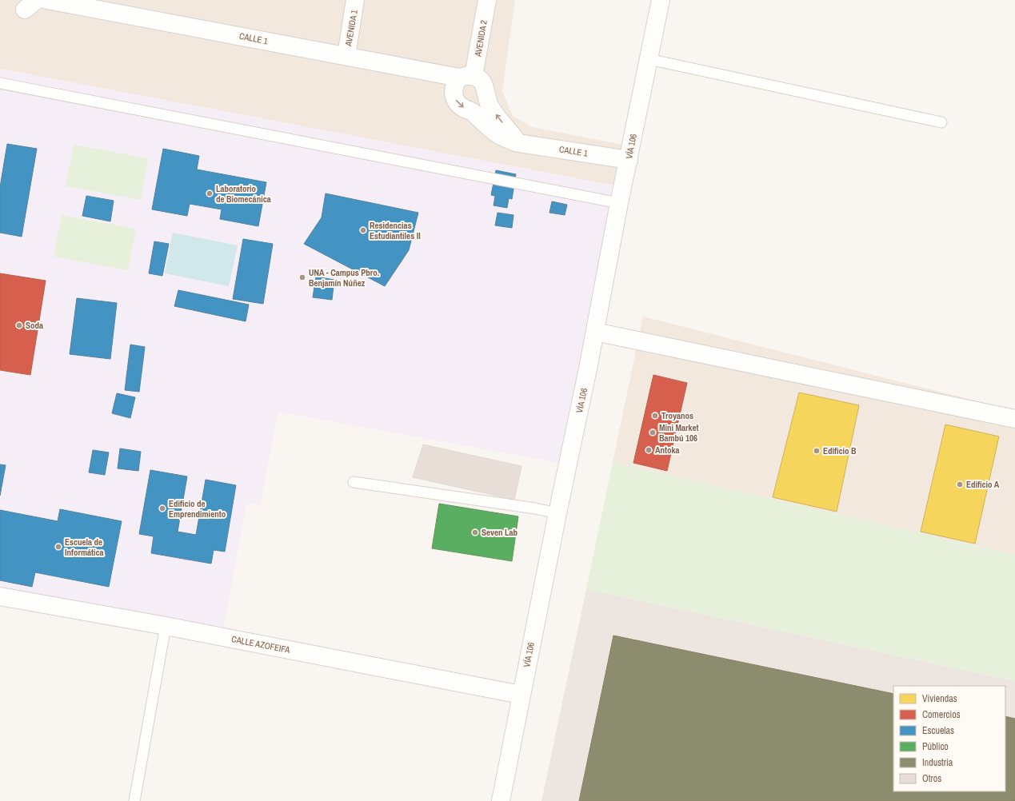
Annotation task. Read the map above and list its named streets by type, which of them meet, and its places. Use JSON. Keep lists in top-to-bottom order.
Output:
{
  "streets": {
    "street": [
      "AVENIDA 1",
      "CALLE 1",
      "AVENIDA 2",
      "VÍA 106",
      "CALLE AZOFEIFA"
    ]
  },
  "crossings": [
    ["AVENIDA 1", "CALLE 1"],
    ["CALLE 1", "AVENIDA 2"],
    ["CALLE 1", "VÍA 106"],
    ["VÍA 106", "CALLE AZOFEIFA"]
  ],
  "places": [
    "Laboratorio de Biomecánica",
    "Residencias Estudiantiles II",
    "UNA - Campus Pbro. Benjamín Núñez",
    "Soda",
    "Troyanos",
    "Mini Market Bambú 106",
    "Antoka",
    "Edificio B",
    "Edificio A",
    "Edificio de Emprendimiento",
    "Seven Lab",
    "Escuela de Informática"
  ],
  "legend": [
    "Viviendas",
    "Comercios",
    "Escuelas",
    "Público",
    "Industria",
    "Otros"
  ]
}
